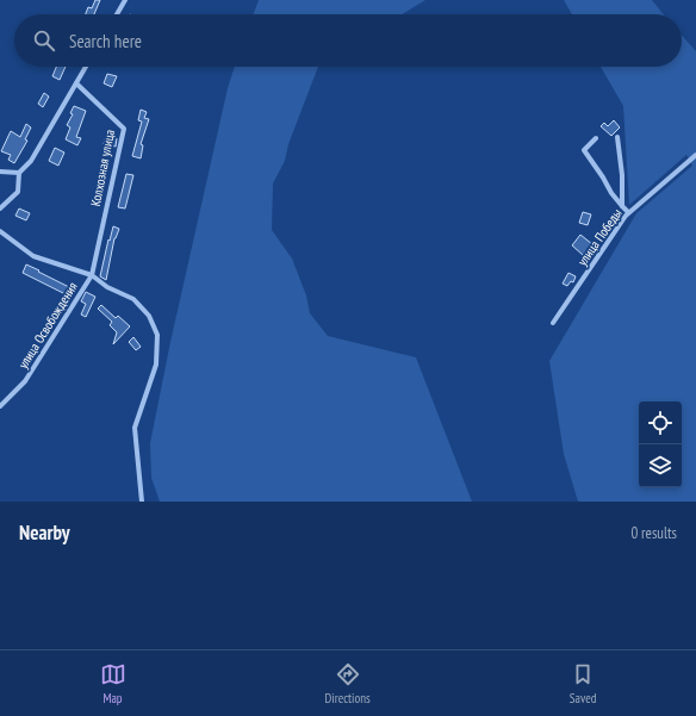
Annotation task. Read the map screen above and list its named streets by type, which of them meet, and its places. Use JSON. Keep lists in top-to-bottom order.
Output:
{
  "streets": {
    "street": ["Колхозная улица", "улица Победы", "улица Освобождения"]
  },
  "crossings": [
    ["Колхозная улица", "улица Освобождения"]
  ],
  "page": {
    "search": "Search here",
    "heading": ["Nearby", "0 results"],
    "nav": ["Map", "Directions", "Saved"]
  }
}
